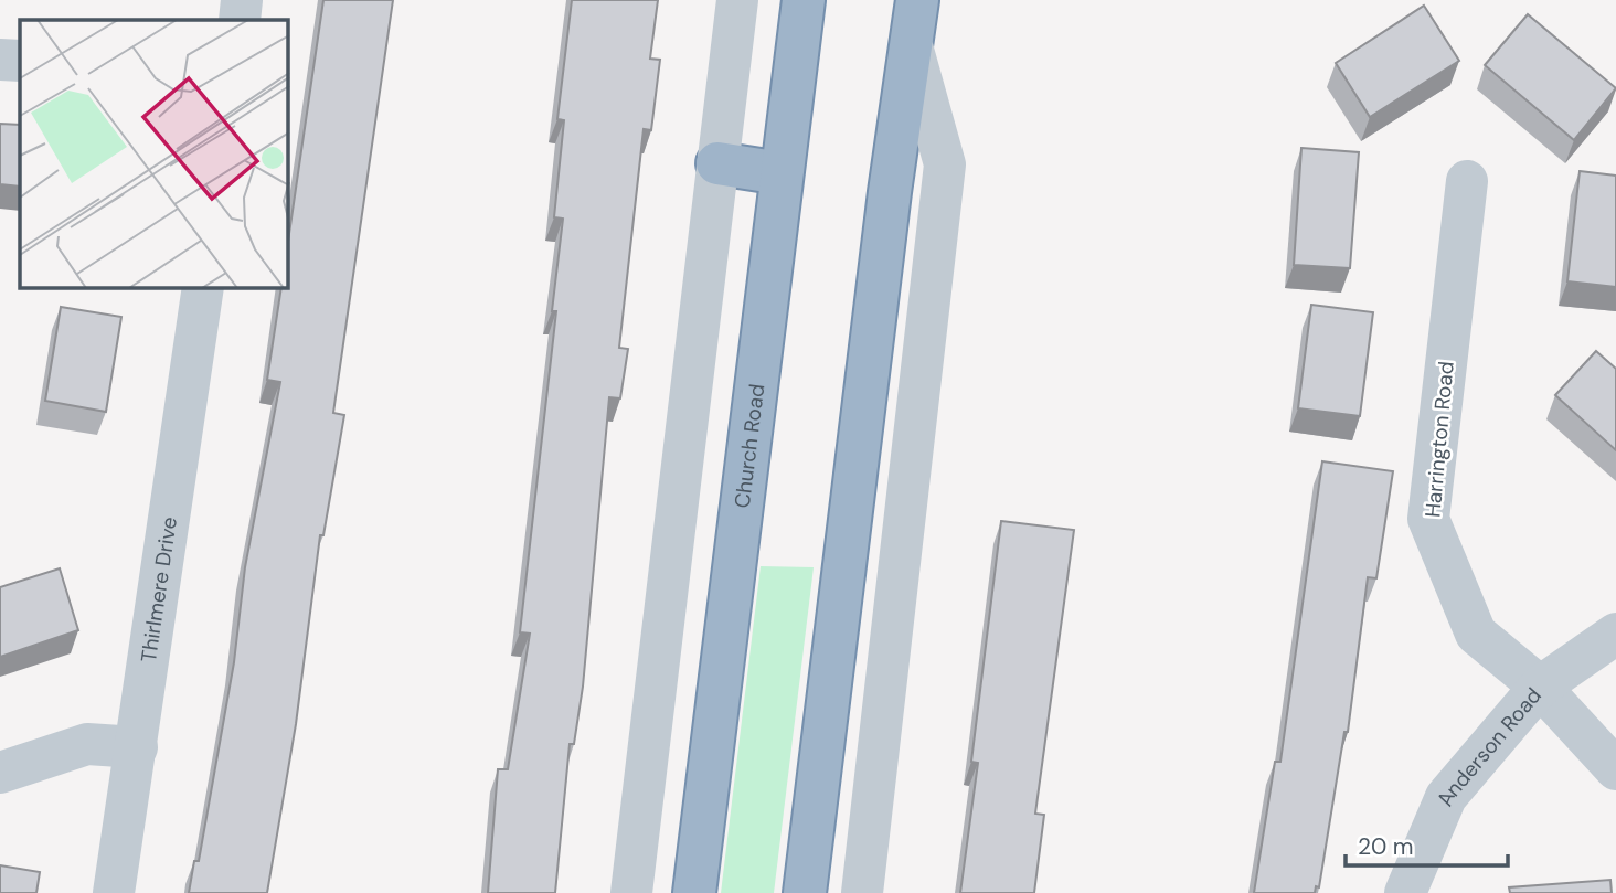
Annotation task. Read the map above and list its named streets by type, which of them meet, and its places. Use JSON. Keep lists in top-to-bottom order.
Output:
{
  "streets": {
    "highway": ["Church Road"],
    "street": ["Harrington Road", "Thirlmere Drive", "Anderson Road"]
  },
  "crossings": [
    ["Harrington Road", "Anderson Road"]
  ],
  "scale_bar": "20 m"
}
